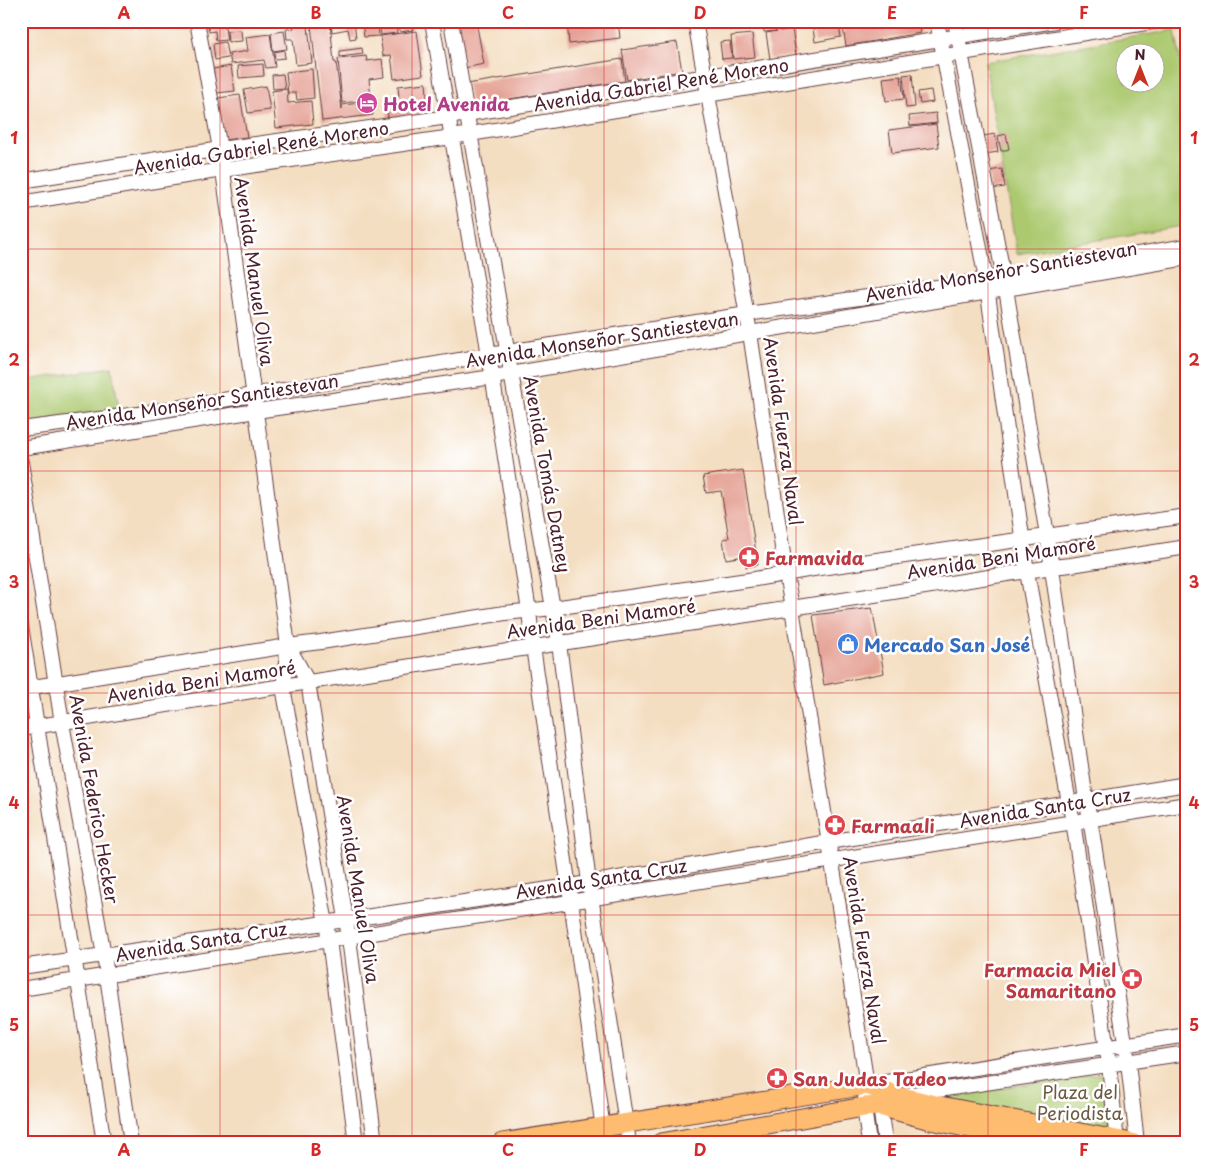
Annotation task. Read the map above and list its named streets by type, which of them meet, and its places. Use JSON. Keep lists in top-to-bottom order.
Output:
{
  "streets": {
    "street": [
      "Avenida Gabriel René Moreno",
      "Avenida Manuel Oliva",
      "Avenida Monseñor Santiestevan",
      "Avenida Fuerza Naval",
      "Avenida Tomás Datney",
      "Avenida Beni Mamoré",
      "Avenida Federico Hecker",
      "Avenida Santa Cruz"
    ]
  },
  "crossings": [
    ["Avenida Gabriel René Moreno", "Avenida Manuel Oliva"],
    ["Avenida Gabriel René Moreno", "Avenida Fuerza Naval"],
    ["Avenida Gabriel René Moreno", "Avenida Tomás Datney"],
    ["Avenida Manuel Oliva", "Avenida Monseñor Santiestevan"],
    ["Avenida Manuel Oliva", "Avenida Beni Mamoré"],
    ["Avenida Manuel Oliva", "Avenida Santa Cruz"],
    ["Avenida Monseñor Santiestevan", "Avenida Fuerza Naval"],
    ["Avenida Monseñor Santiestevan", "Avenida Tomás Datney"],
    ["Avenida Fuerza Naval", "Avenida Beni Mamoré"],
    ["Avenida Fuerza Naval", "Avenida Santa Cruz"],
    ["Avenida Tomás Datney", "Avenida Beni Mamoré"],
    ["Avenida Tomás Datney", "Avenida Santa Cruz"],
    ["Avenida Beni Mamoré", "Avenida Federico Hecker"],
    ["Avenida Federico Hecker", "Avenida Santa Cruz"]
  ],
  "parks": ["Plaza del Periodista"],
  "places": {
    "hotel": ["Hotel Avenida"],
    "pharmacy": [
      "Farmavida",
      "Farmaali",
      "Farmacia Miel Samaritano",
      "San Judas Tadeo"
    ],
    "shop": ["Mercado San José"]
  },
  "north": "top",
  "grid": {
    "columns": [
      "A",
      "B",
      "C",
      "D",
      "E",
      "F"
    ],
    "rows": [
      "1",
      "2",
      "3",
      "4",
      "5"
    ]
  }
}
